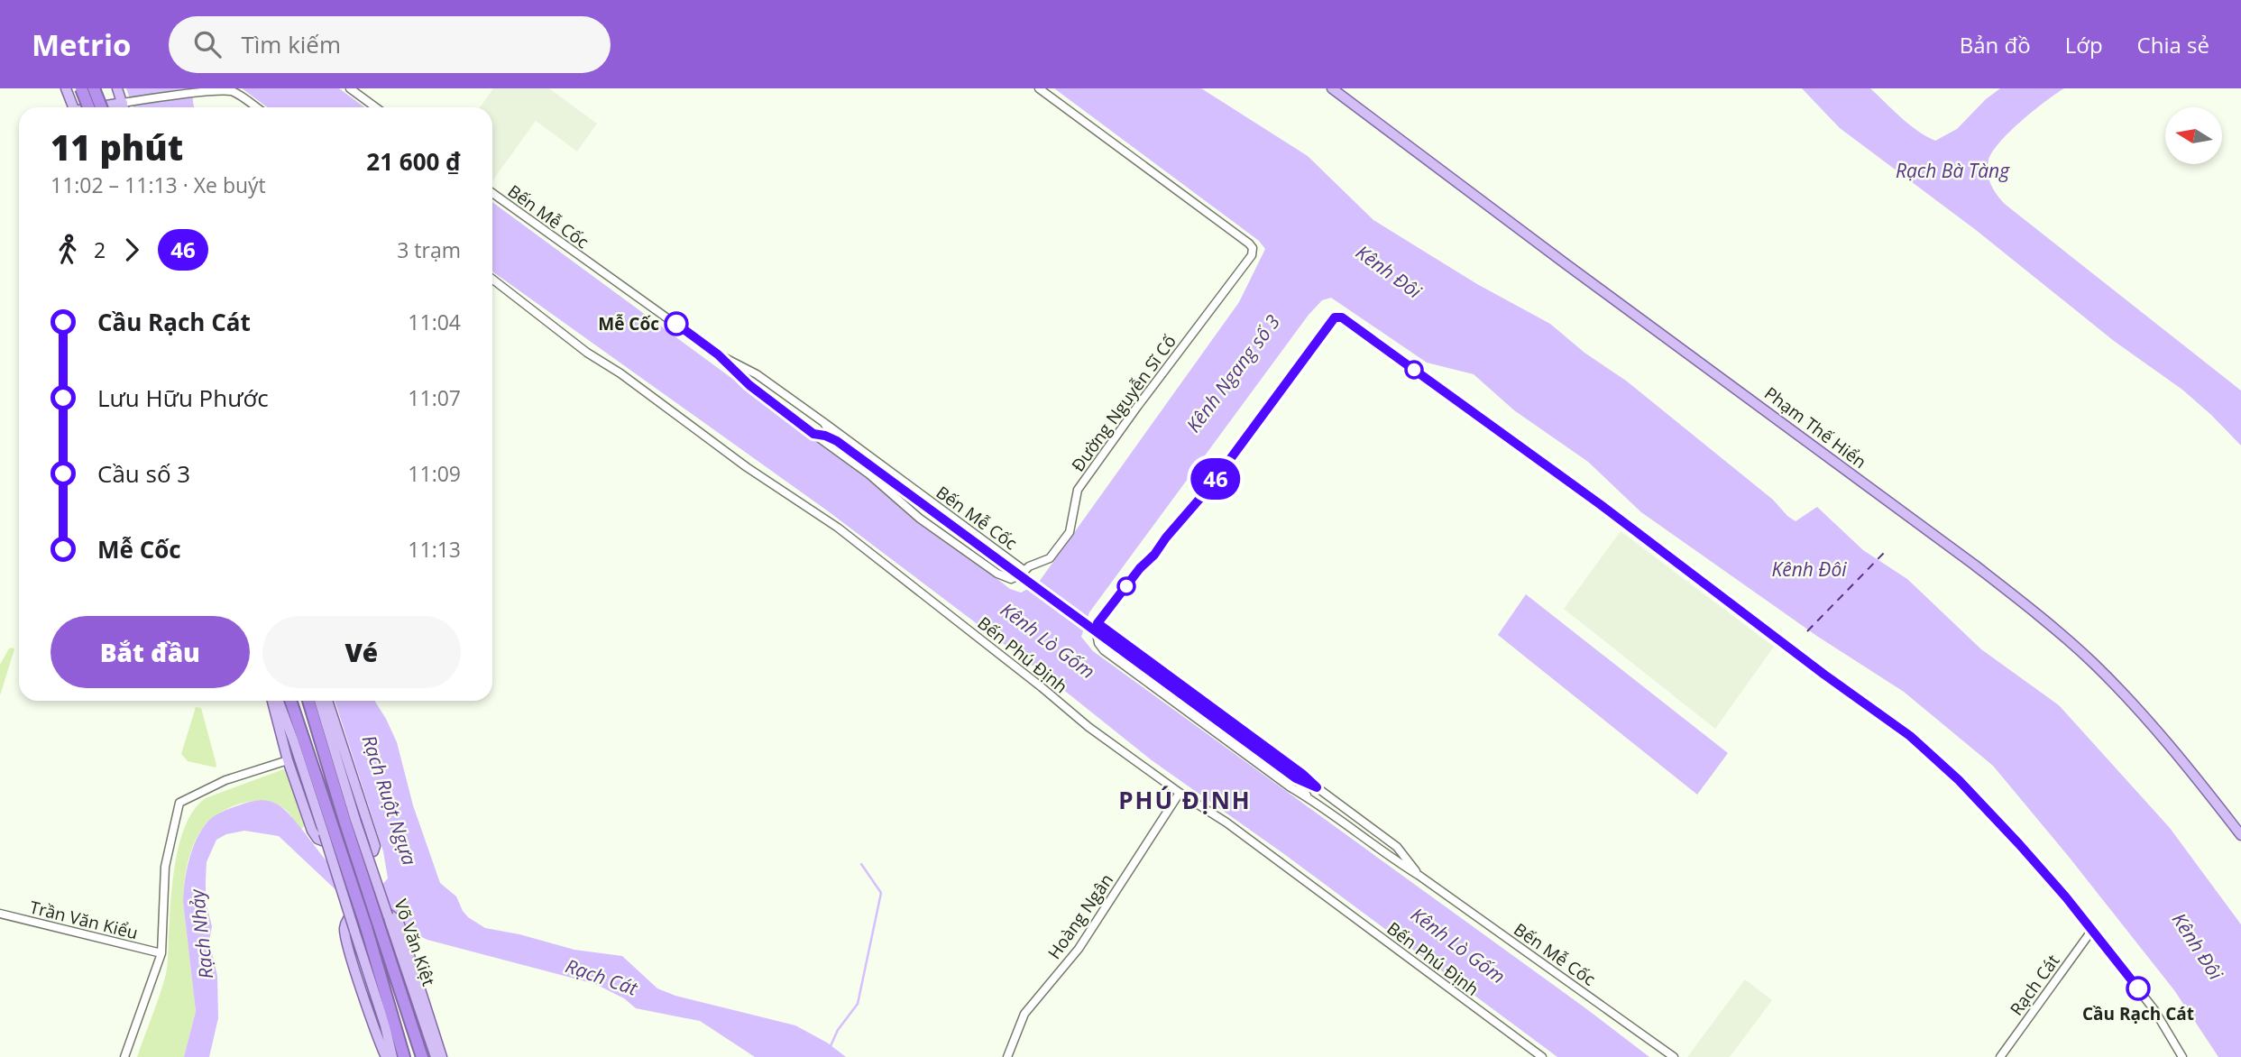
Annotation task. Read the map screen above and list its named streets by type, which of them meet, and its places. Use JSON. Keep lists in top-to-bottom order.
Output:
{
  "streets": {
    "highway": ["Võ Văn Kiệt"],
    "main road": ["Phạm Thế Hiển"],
    "street": [
      "Bến Mễ Cốc",
      "Đường Nguyễn Sĩ Cố",
      "Bến Phú Định",
      "Hoàng Ngân",
      "Trần Văn Kiểu",
      "Rạch Cát"
    ]
  },
  "crossings": [
    ["Bến Mễ Cốc", "Đường Nguyễn Sĩ Cố"],
    ["Bến Phú Định", "Hoàng Ngân"]
  ],
  "districts": ["PHÚ ĐỊNH"],
  "water": [
    "Rạch Bà Tàng",
    "Kênh Đôi",
    "Kênh Ngang số 3",
    "Kênh Lò Gốm",
    "Rạch Ruột Ngựa",
    "Rạch Nhảy",
    "Rạch Cát"
  ],
  "places": ["Mễ Cốc", "Cầu Rạch Cát"],
  "lines": ["bus line 46"],
  "north": "left",
  "page": {
    "header": "Metrio",
    "search": "Tìm kiếm",
    "nav": ["Bản đồ", "Lớp", "Chia sẻ"],
    "on_map": "46",
    "heading": ["11 phút", "11:02 – 11:13 · Xe buýt", "21 600 ₫"],
    "legs": ["2", "46", "3 trạm"],
    "list": [
      {
        "name": "Cầu Rạch Cát",
        "value": "11:04"
      },
      {
        "name": "Lưu Hữu Phước",
        "value": "11:07"
      },
      {
        "name": "Cầu số 3",
        "value": "11:09"
      },
      {
        "name": "Mễ Cốc",
        "value": "11:13"
      }
    ],
    "buttons": ["Bắt đầu", "Vé"]
  }
}
